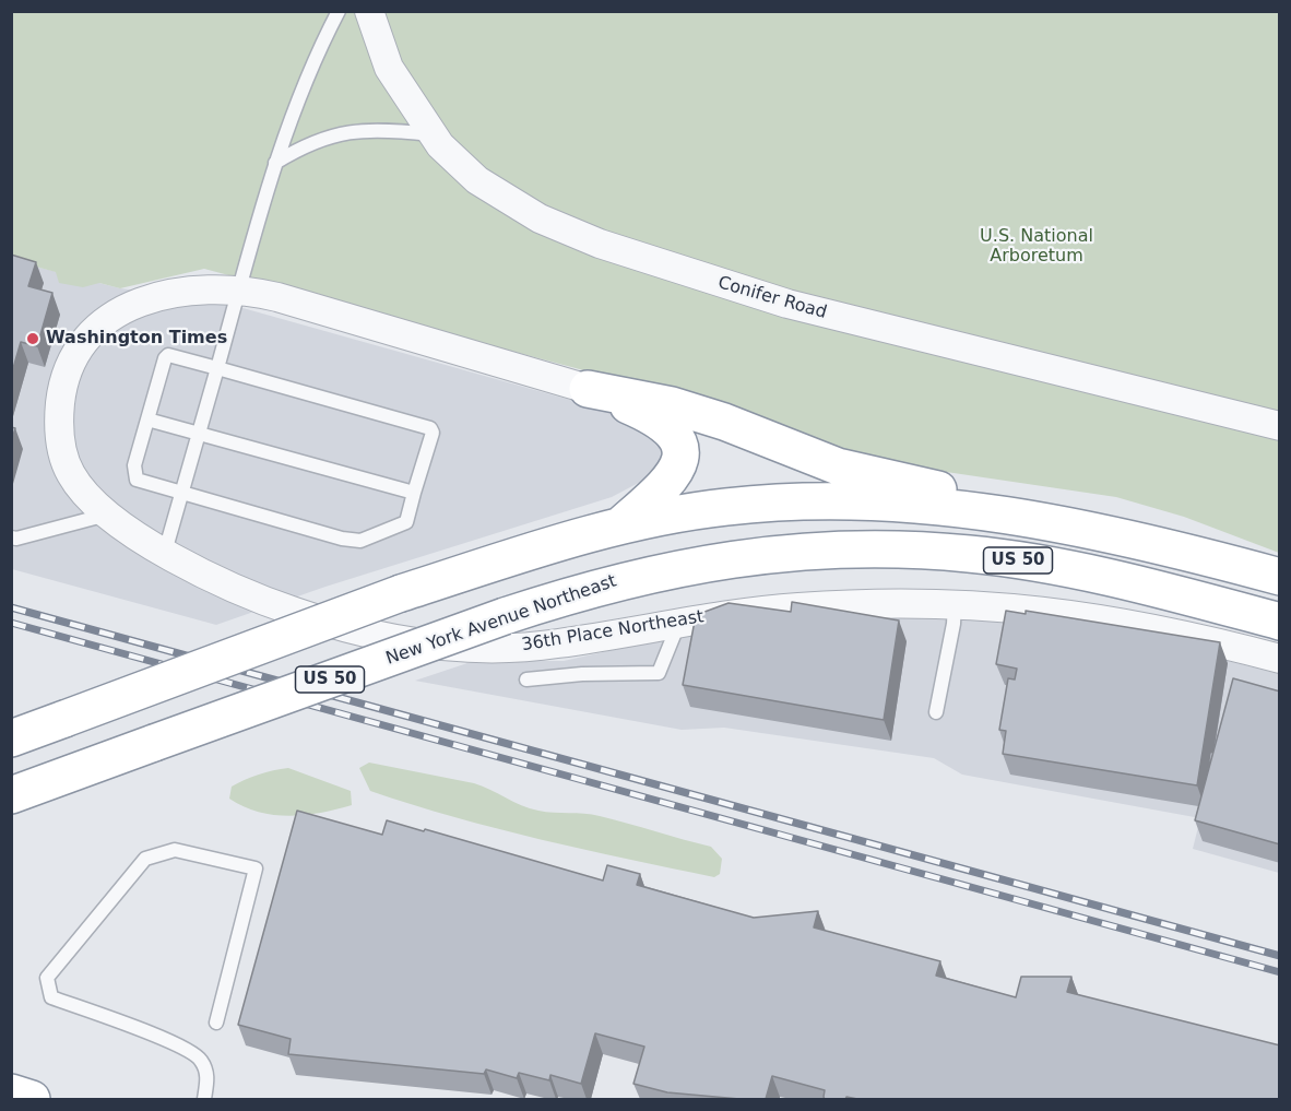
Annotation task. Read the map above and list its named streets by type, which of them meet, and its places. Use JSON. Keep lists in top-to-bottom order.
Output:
{
  "streets": {
    "highway": ["US 50", "New York Avenue Northeast"],
    "street": ["Conifer Road", "36th Place Northeast"]
  },
  "parks": ["U.S. National Arboretum"],
  "places": ["Washington Times"]
}
